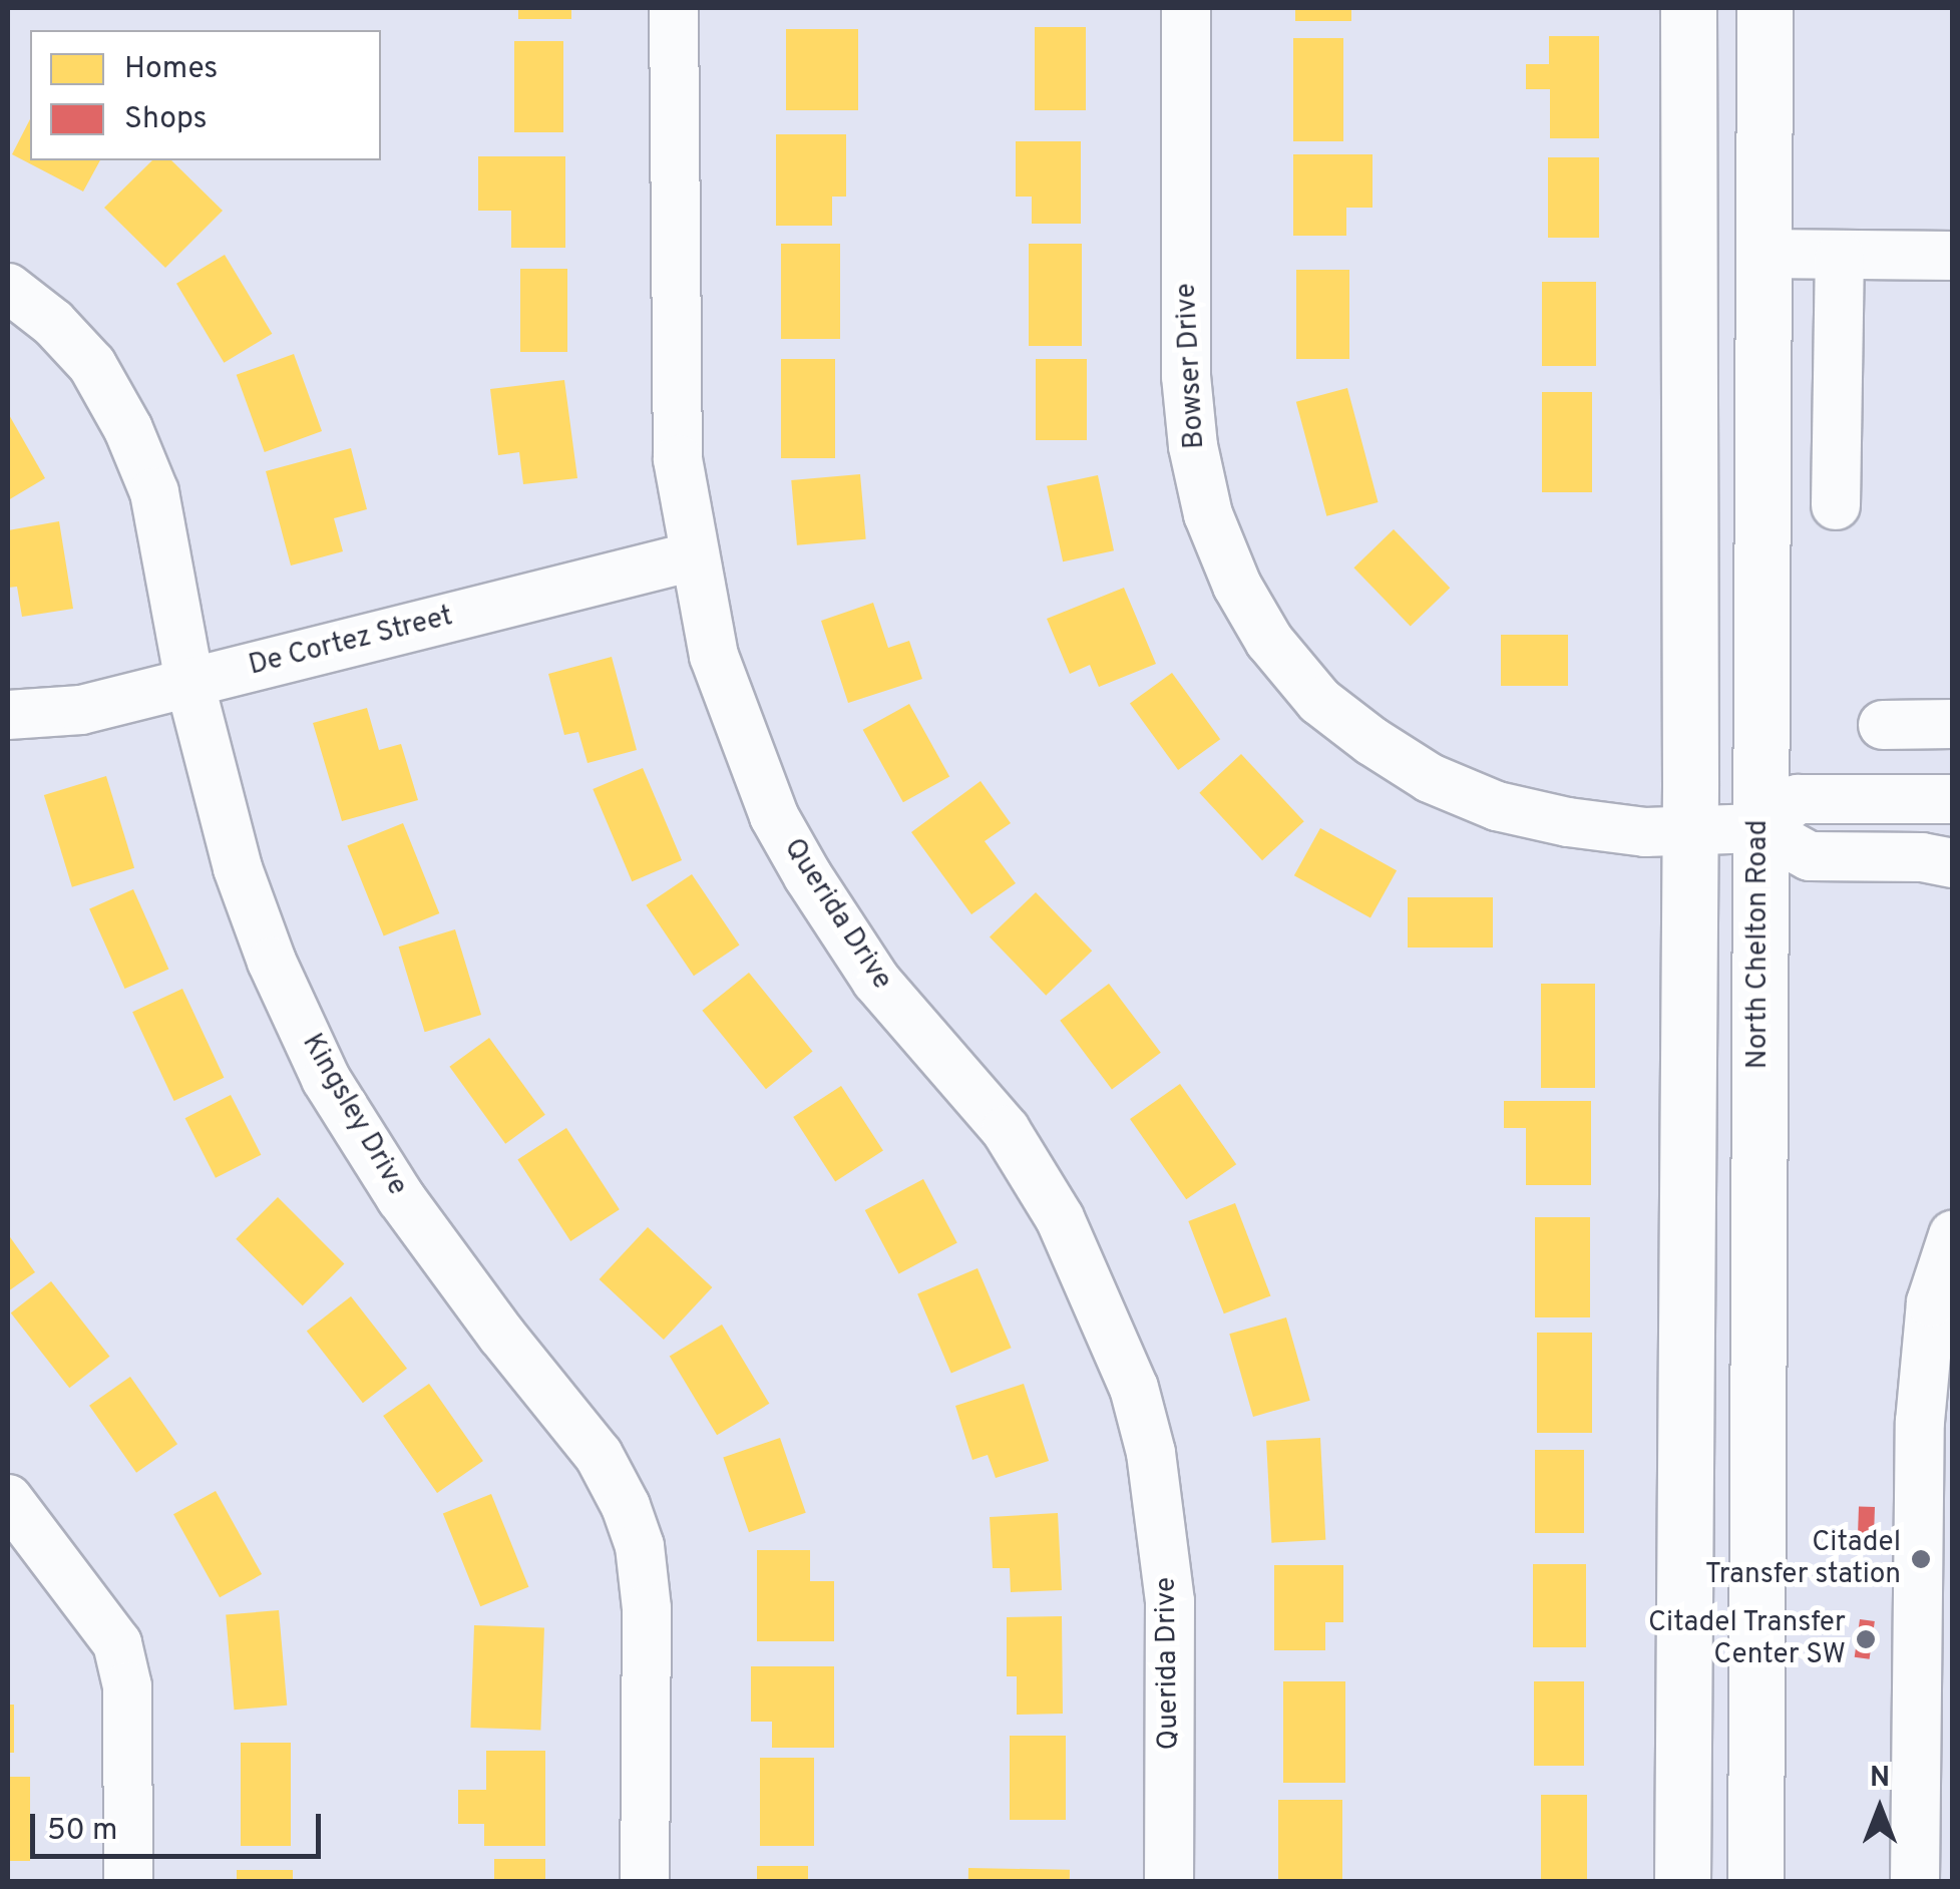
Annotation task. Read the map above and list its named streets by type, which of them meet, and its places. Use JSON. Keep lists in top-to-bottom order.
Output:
{
  "streets": {
    "main road": ["North Chelton Road"],
    "street": [
      "Bowser Drive",
      "De Cortez Street",
      "Querida Drive",
      "Kingsley Drive"
    ]
  },
  "crossings": [
    ["Bowser Drive", "North Chelton Road"],
    ["De Cortez Street", "Querida Drive"],
    ["De Cortez Street", "Kingsley Drive"]
  ],
  "places": ["Citadel Transfer station", "Citadel Transfer Center SW"],
  "legend": ["Homes", "Shops"],
  "scale_bar": "50 m",
  "north": "top"
}
